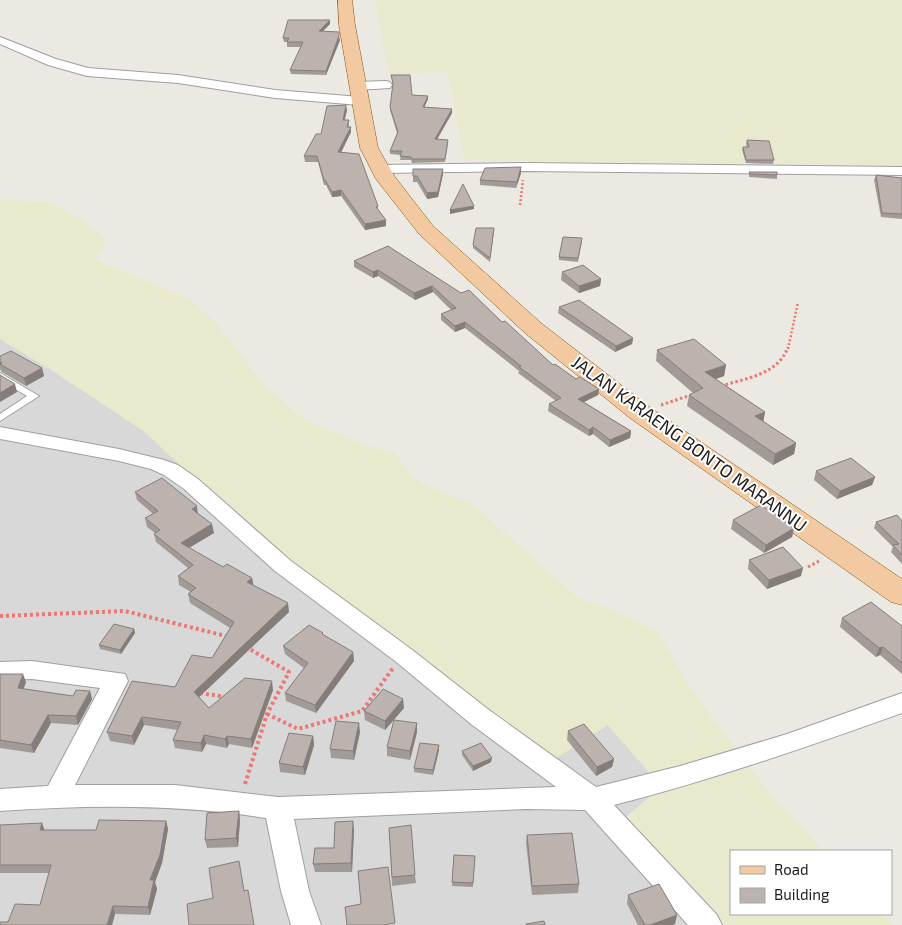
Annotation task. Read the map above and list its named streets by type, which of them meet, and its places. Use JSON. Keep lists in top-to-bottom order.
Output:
{
  "streets": {
    "main road": ["JALAN KARAENG BONTO MARANNU"]
  },
  "legend": ["Road", "Building"]
}
